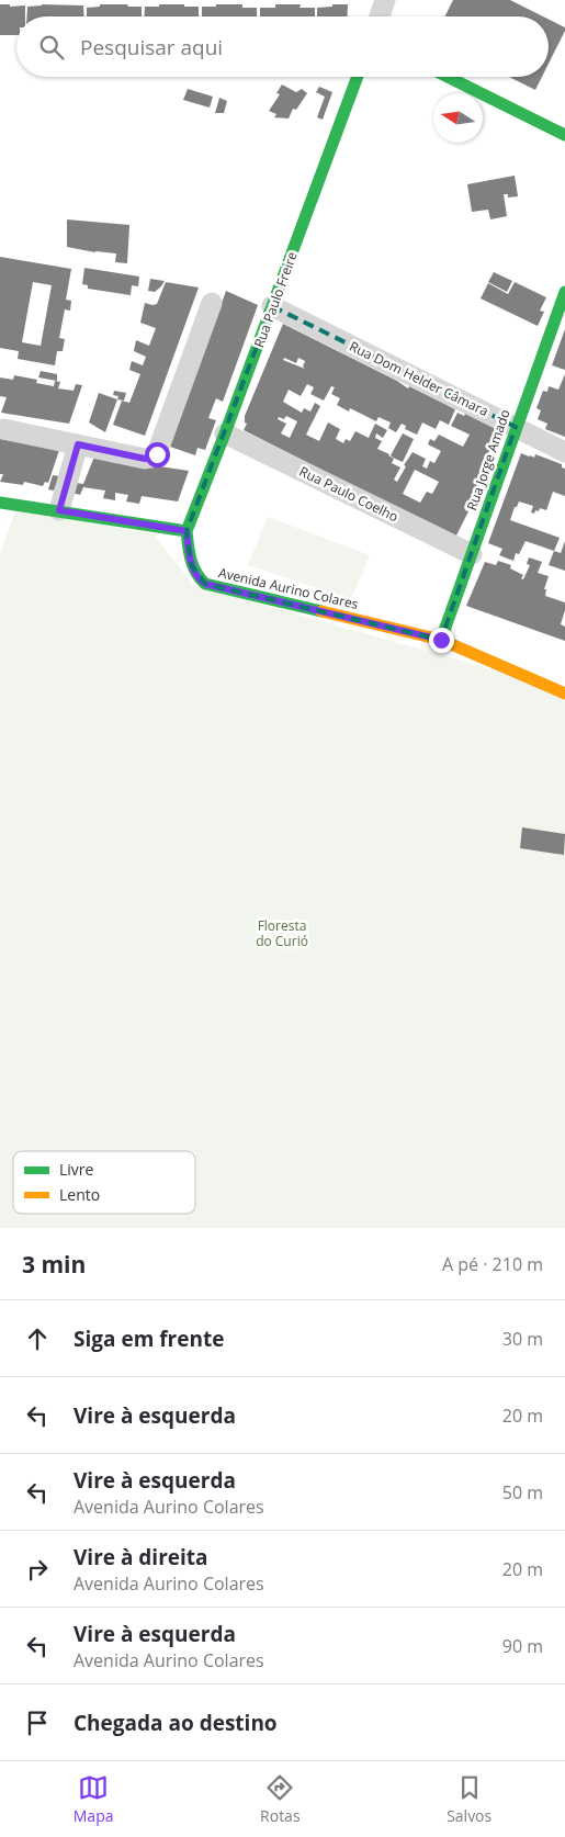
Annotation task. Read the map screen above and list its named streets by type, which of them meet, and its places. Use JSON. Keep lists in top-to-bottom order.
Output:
{
  "streets": {
    "street": [
      "Rua Paulo Freire",
      "Rua Dom Helder Câmara",
      "Rua Jorge Amado",
      "Rua Paulo Coelho",
      "Avenida Aurino Colares"
    ]
  },
  "crossings": [
    ["Rua Paulo Freire", "Rua Dom Helder Câmara"],
    ["Rua Paulo Freire", "Rua Paulo Coelho"],
    ["Rua Paulo Freire", "Avenida Aurino Colares"],
    ["Rua Dom Helder Câmara", "Rua Jorge Amado"],
    ["Rua Jorge Amado", "Rua Paulo Coelho"],
    ["Rua Jorge Amado", "Avenida Aurino Colares"]
  ],
  "parks": ["Floresta do Curió"],
  "legend": ["Livre", "Lento"],
  "north": "left",
  "page": {
    "search": "Pesquisar aqui",
    "heading": ["3 min", "A pé · 210 m"],
    "list": [
      ["Siga em frente", "30 m"],
      ["Vire à esquerda", "20 m"],
      ["Vire à esquerda", "Avenida Aurino Colares", "50 m"],
      ["Vire à direita", "Avenida Aurino Colares", "20 m"],
      ["Vire à esquerda", "Avenida Aurino Colares", "90 m"],
      "Chegada ao destino"
    ],
    "nav": ["Mapa", "Rotas", "Salvos"]
  }
}
